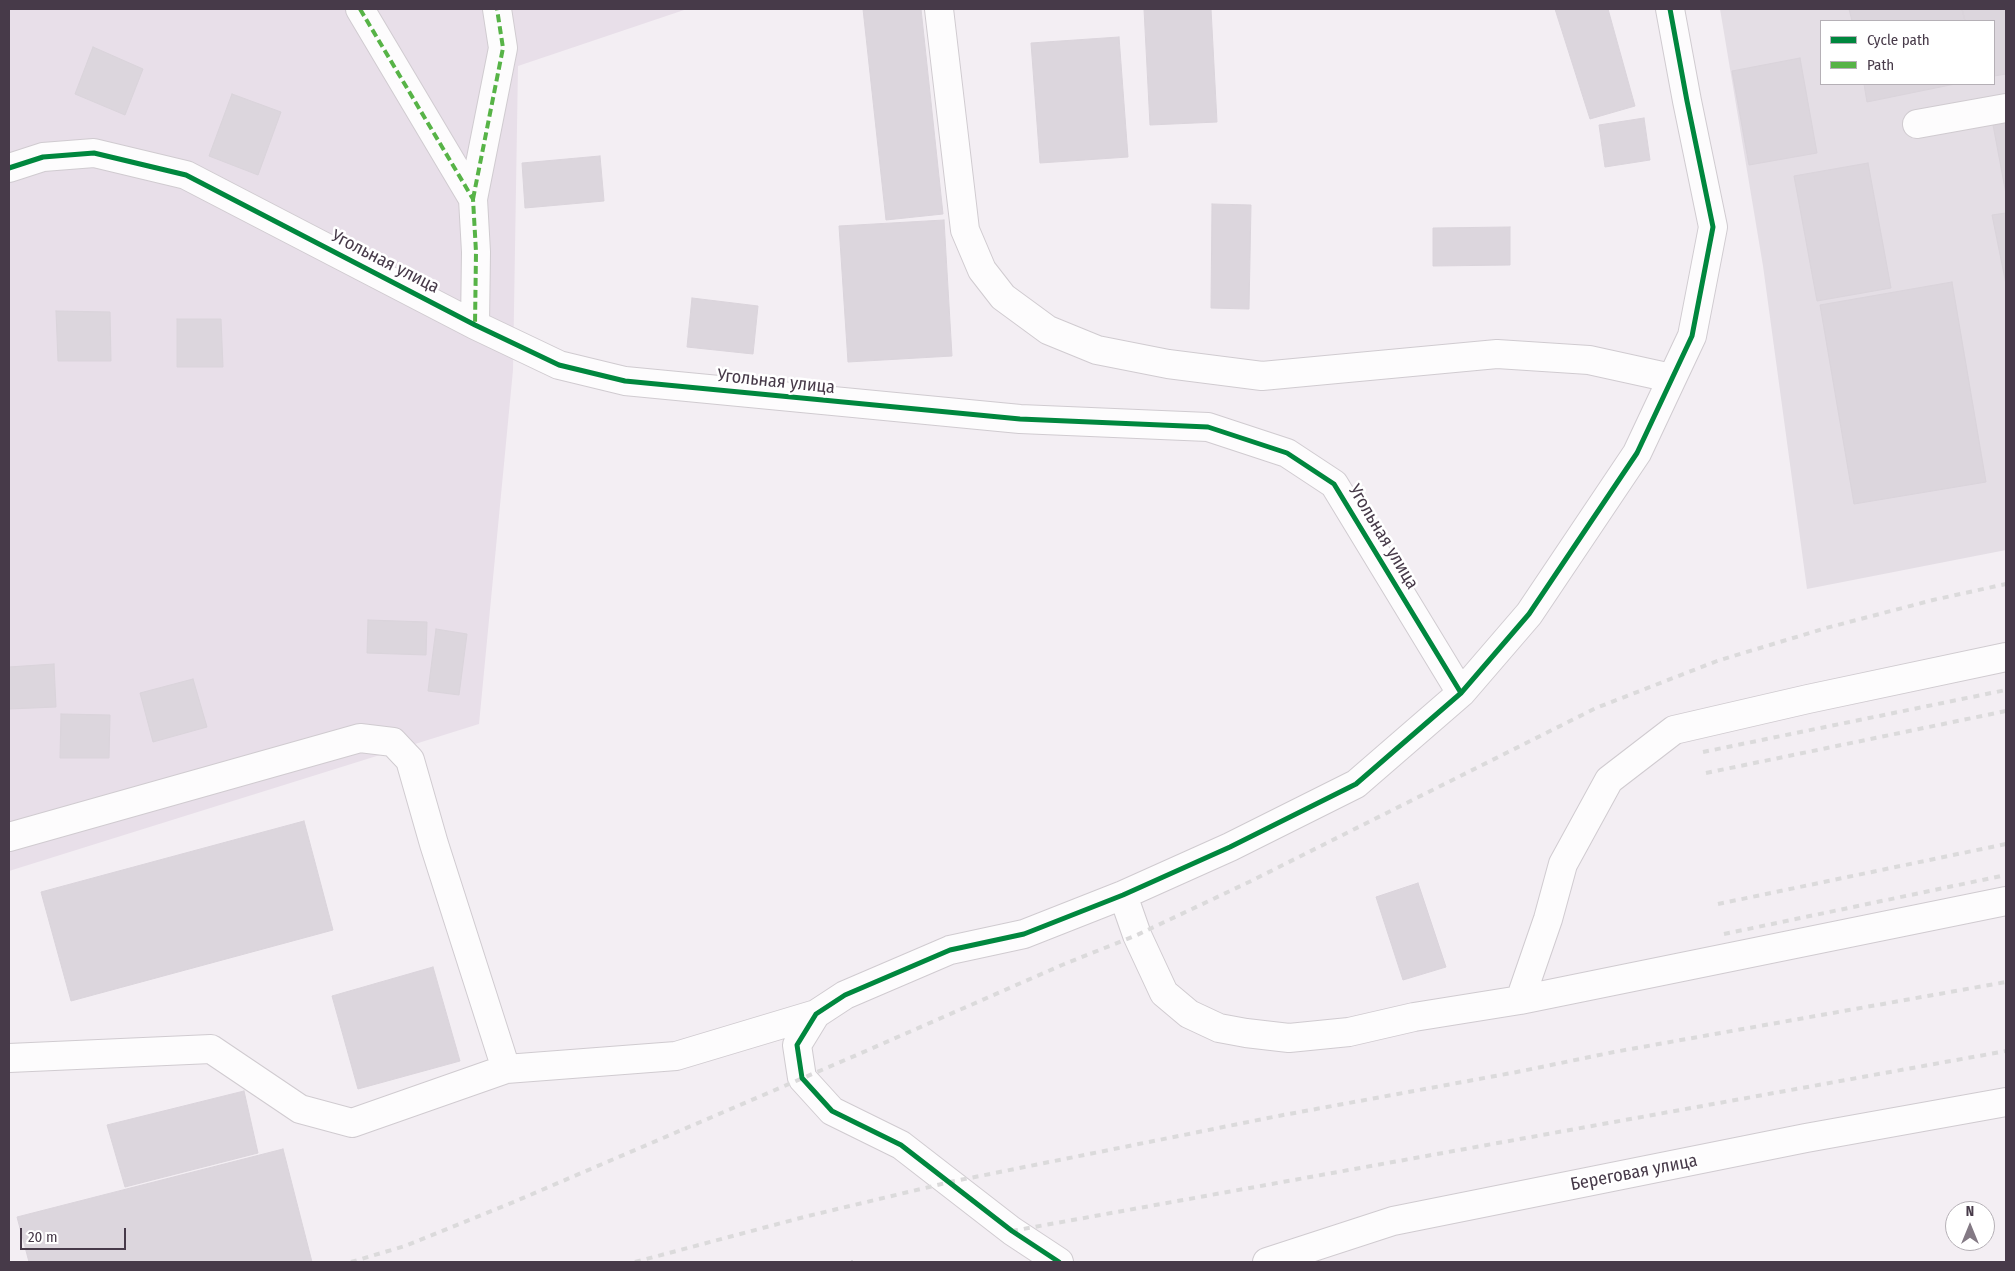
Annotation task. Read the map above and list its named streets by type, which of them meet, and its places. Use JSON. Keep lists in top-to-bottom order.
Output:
{
  "streets": {
    "street": ["Угольная улица", "Береговая улица"]
  },
  "legend": ["Cycle path", "Path"],
  "scale_bar": "20 m",
  "north": "top"
}
